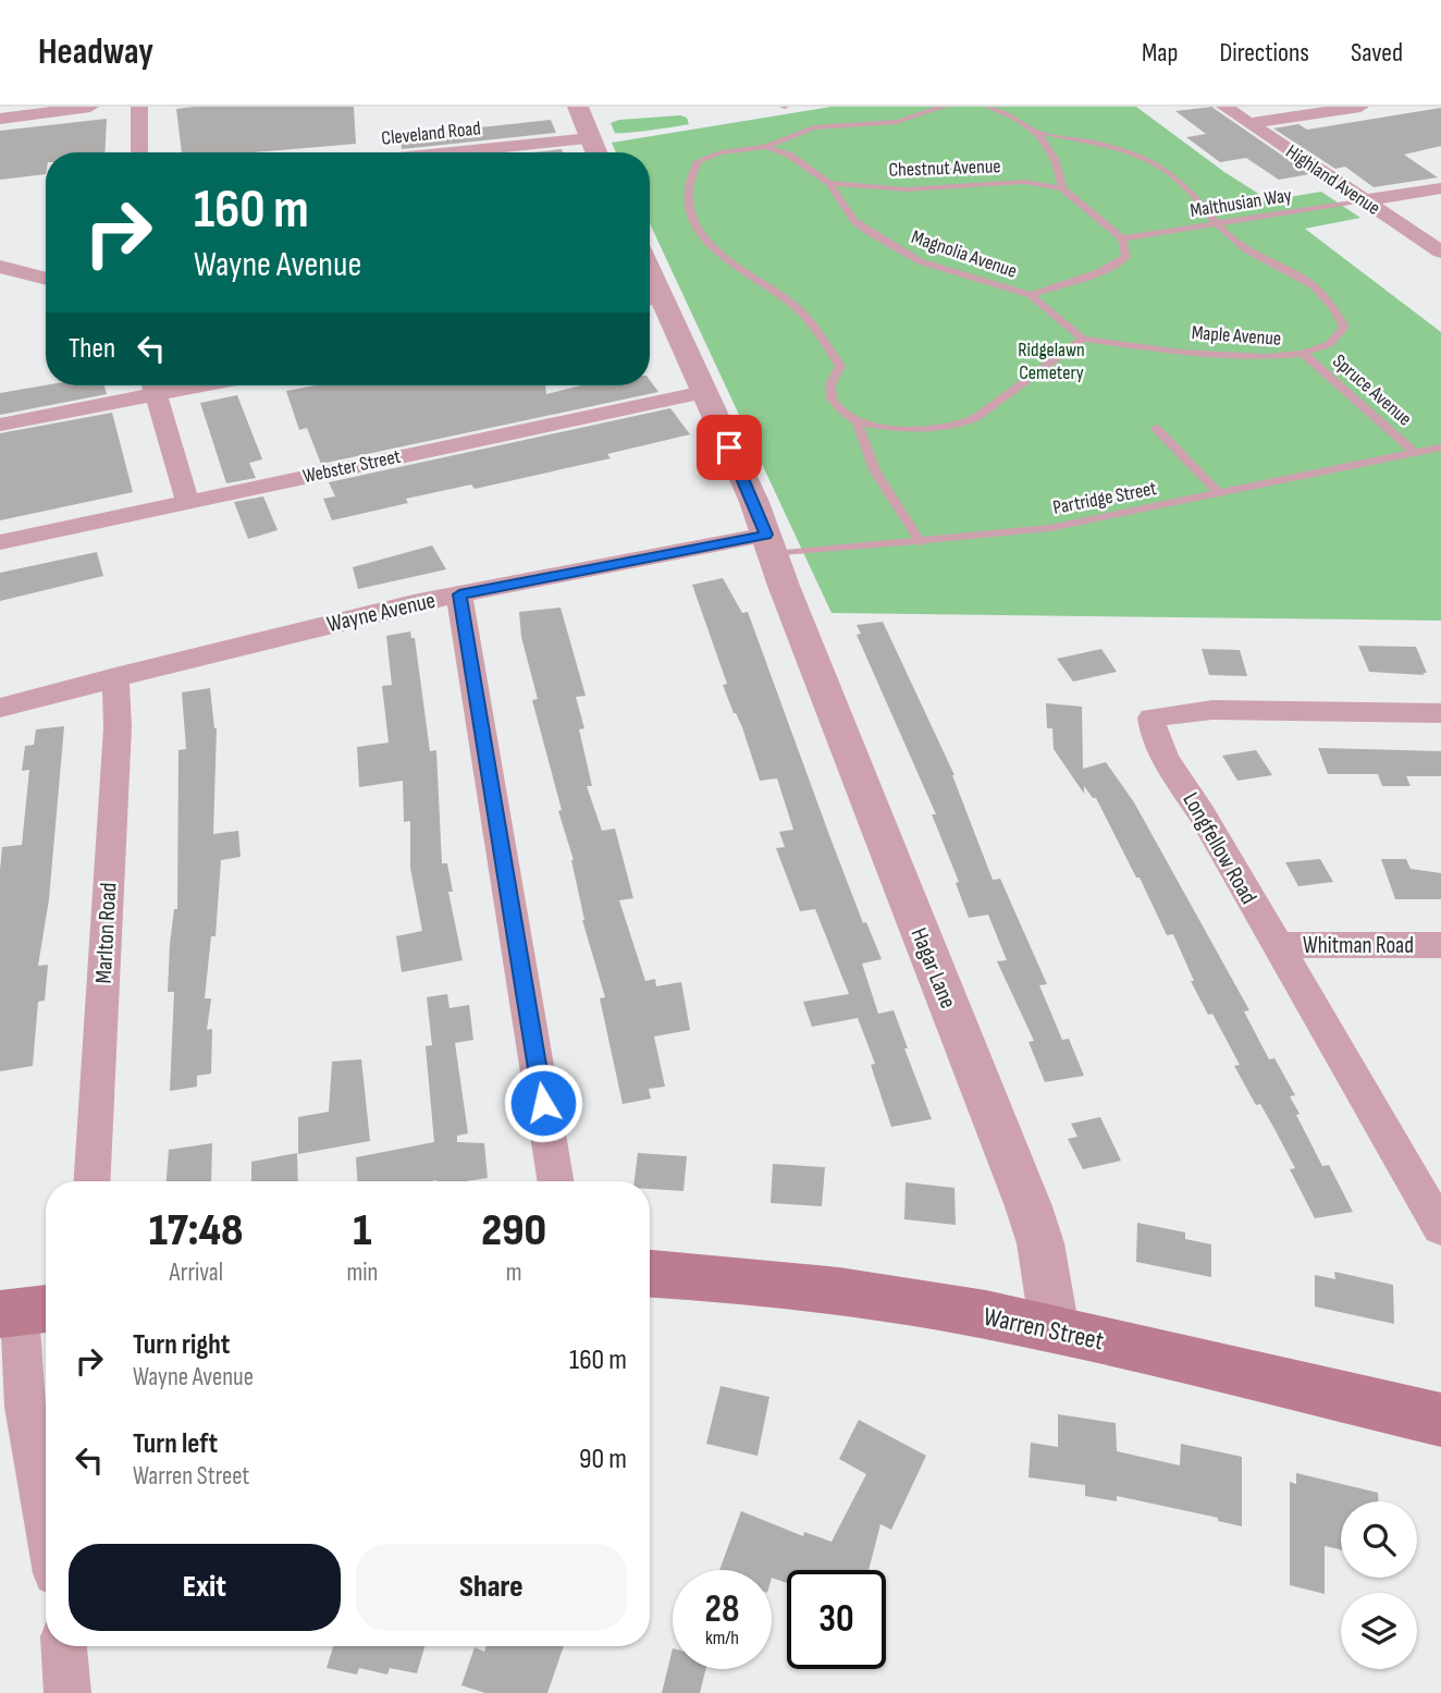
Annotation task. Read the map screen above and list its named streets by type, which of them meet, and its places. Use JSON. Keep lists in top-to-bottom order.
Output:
{
  "streets": {
    "main road": ["Warren Street"],
    "street": [
      "Cleveland Road",
      "Highland Avenue",
      "Webster Street",
      "Wayne Avenue",
      "Longfellow Road",
      "Marlton Road",
      "Whitman Road",
      "Hagar Lane"
    ],
    "lane": [
      "Chestnut Avenue",
      "Malthusian Way",
      "Magnolia Avenue",
      "Maple Avenue",
      "Spruce Avenue",
      "Partridge Street"
    ]
  },
  "crossings": [
    ["Chestnut Avenue", "Magnolia Avenue"],
    ["Highland Avenue", "Malthusian Way"],
    ["Malthusian Way", "Maple Avenue"],
    ["Magnolia Avenue", "Maple Avenue"],
    ["Maple Avenue", "Spruce Avenue"],
    ["Spruce Avenue", "Partridge Street"],
    ["Partridge Street", "Wayne Avenue"],
    ["Partridge Street", "Hagar Lane"],
    ["Wayne Avenue", "Marlton Road"],
    ["Wayne Avenue", "Hagar Lane"],
    ["Longfellow Road", "Whitman Road"],
    ["Hagar Lane", "Warren Street"]
  ],
  "parks": ["Ridgelawn Cemetery"],
  "page": {
    "header": "Headway",
    "nav": ["Map", "Directions", "Saved"],
    "turn": ["160 m", "Wayne Avenue"],
    "then": "Then",
    "eta": [
      "17:48",
      "Arrival",
      "1",
      "min",
      "290",
      "m"
    ],
    "list": [
      {
        "name": "Turn right",
        "note": "Wayne Avenue",
        "value": "160 m"
      },
      {
        "name": "Turn left",
        "note": "Warren Street",
        "value": "90 m"
      }
    ],
    "buttons": ["Exit", "Share"],
    "speed": "28 km/h",
    "limit": "30"
  }
}
